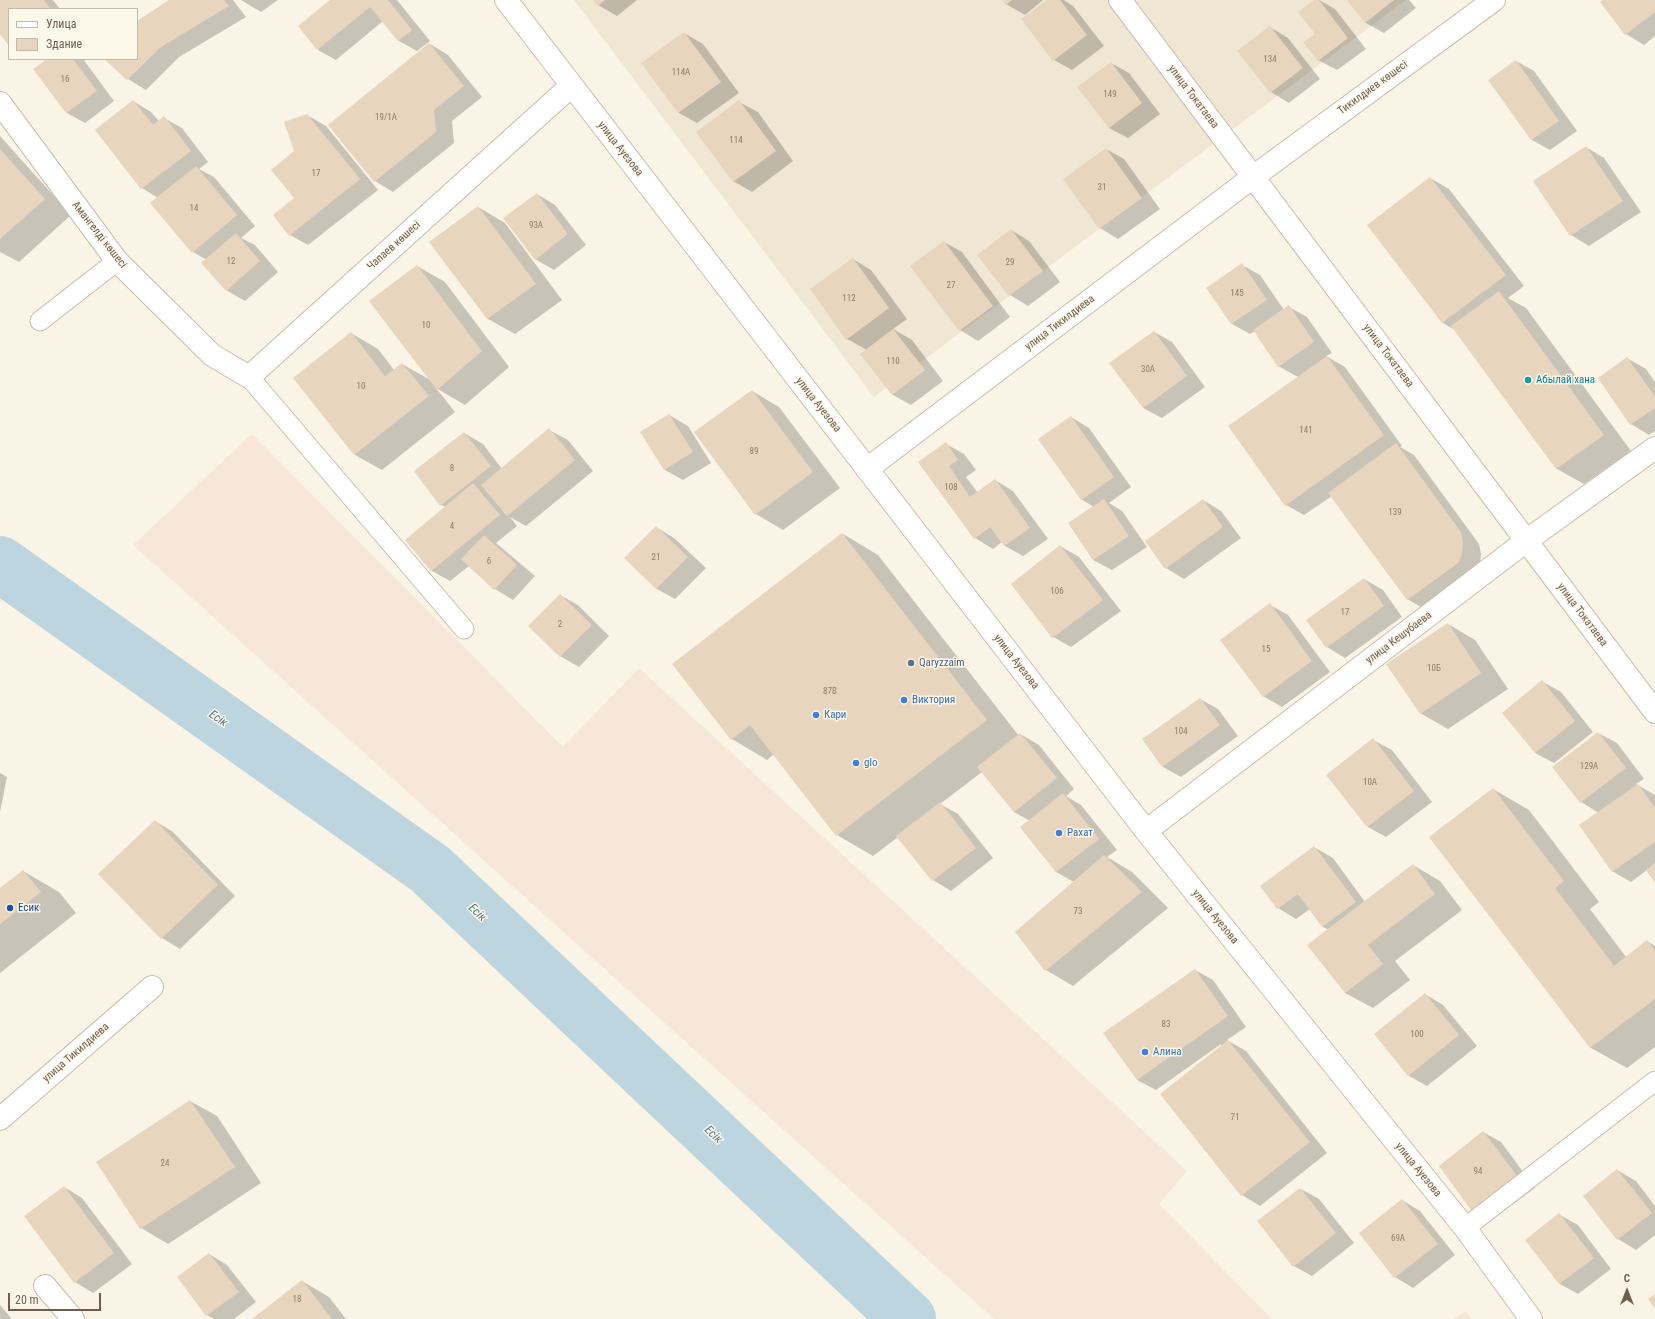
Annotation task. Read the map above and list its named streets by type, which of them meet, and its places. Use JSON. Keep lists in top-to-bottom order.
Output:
{
  "streets": {
    "street": [
      "Тикилдиев көшесі",
      "улица Токатаева",
      "улица Ауезова",
      "Амангелді көшесі",
      "Чапаев көшесі",
      "улица Тикилдиева",
      "улица Кешубаева"
    ]
  },
  "crossings": [
    ["Тикилдиев көшесі", "улица Токатаева"],
    ["Тикилдиев көшесі", "улица Тикилдиева"],
    ["улица Токатаева", "улица Тикилдиева"],
    ["улица Токатаева", "улица Кешубаева"],
    ["улица Ауезова", "Чапаев көшесі"],
    ["улица Ауезова", "улица Тикилдиева"],
    ["улица Ауезова", "улица Кешубаева"],
    ["Амангелді көшесі", "Чапаев көшесі"]
  ],
  "water": ["Есік"],
  "places": [
    "Абылай хана",
    "Qaryzzaim",
    "Виктория",
    "Кари",
    "glo",
    "Рахат",
    "Есик",
    "Алина"
  ],
  "house_numbers": [
    "134",
    "114А",
    "16",
    "149",
    "19/1А",
    "114",
    "17",
    "31",
    "14",
    "93А",
    "12",
    "29",
    "27",
    "145",
    "112",
    "10",
    "110",
    "30А",
    "10",
    "141",
    "89",
    "8",
    "108",
    "139",
    "4",
    "21",
    "6",
    "106",
    "17",
    "2",
    "15",
    "10Б",
    "87В",
    "104",
    "129А",
    "10А",
    "73",
    "83",
    "100",
    "71",
    "24",
    "94",
    "69А",
    "18"
  ],
  "legend": ["Улица", "Здание"],
  "scale_bar": "20 m",
  "north": "top"
}
